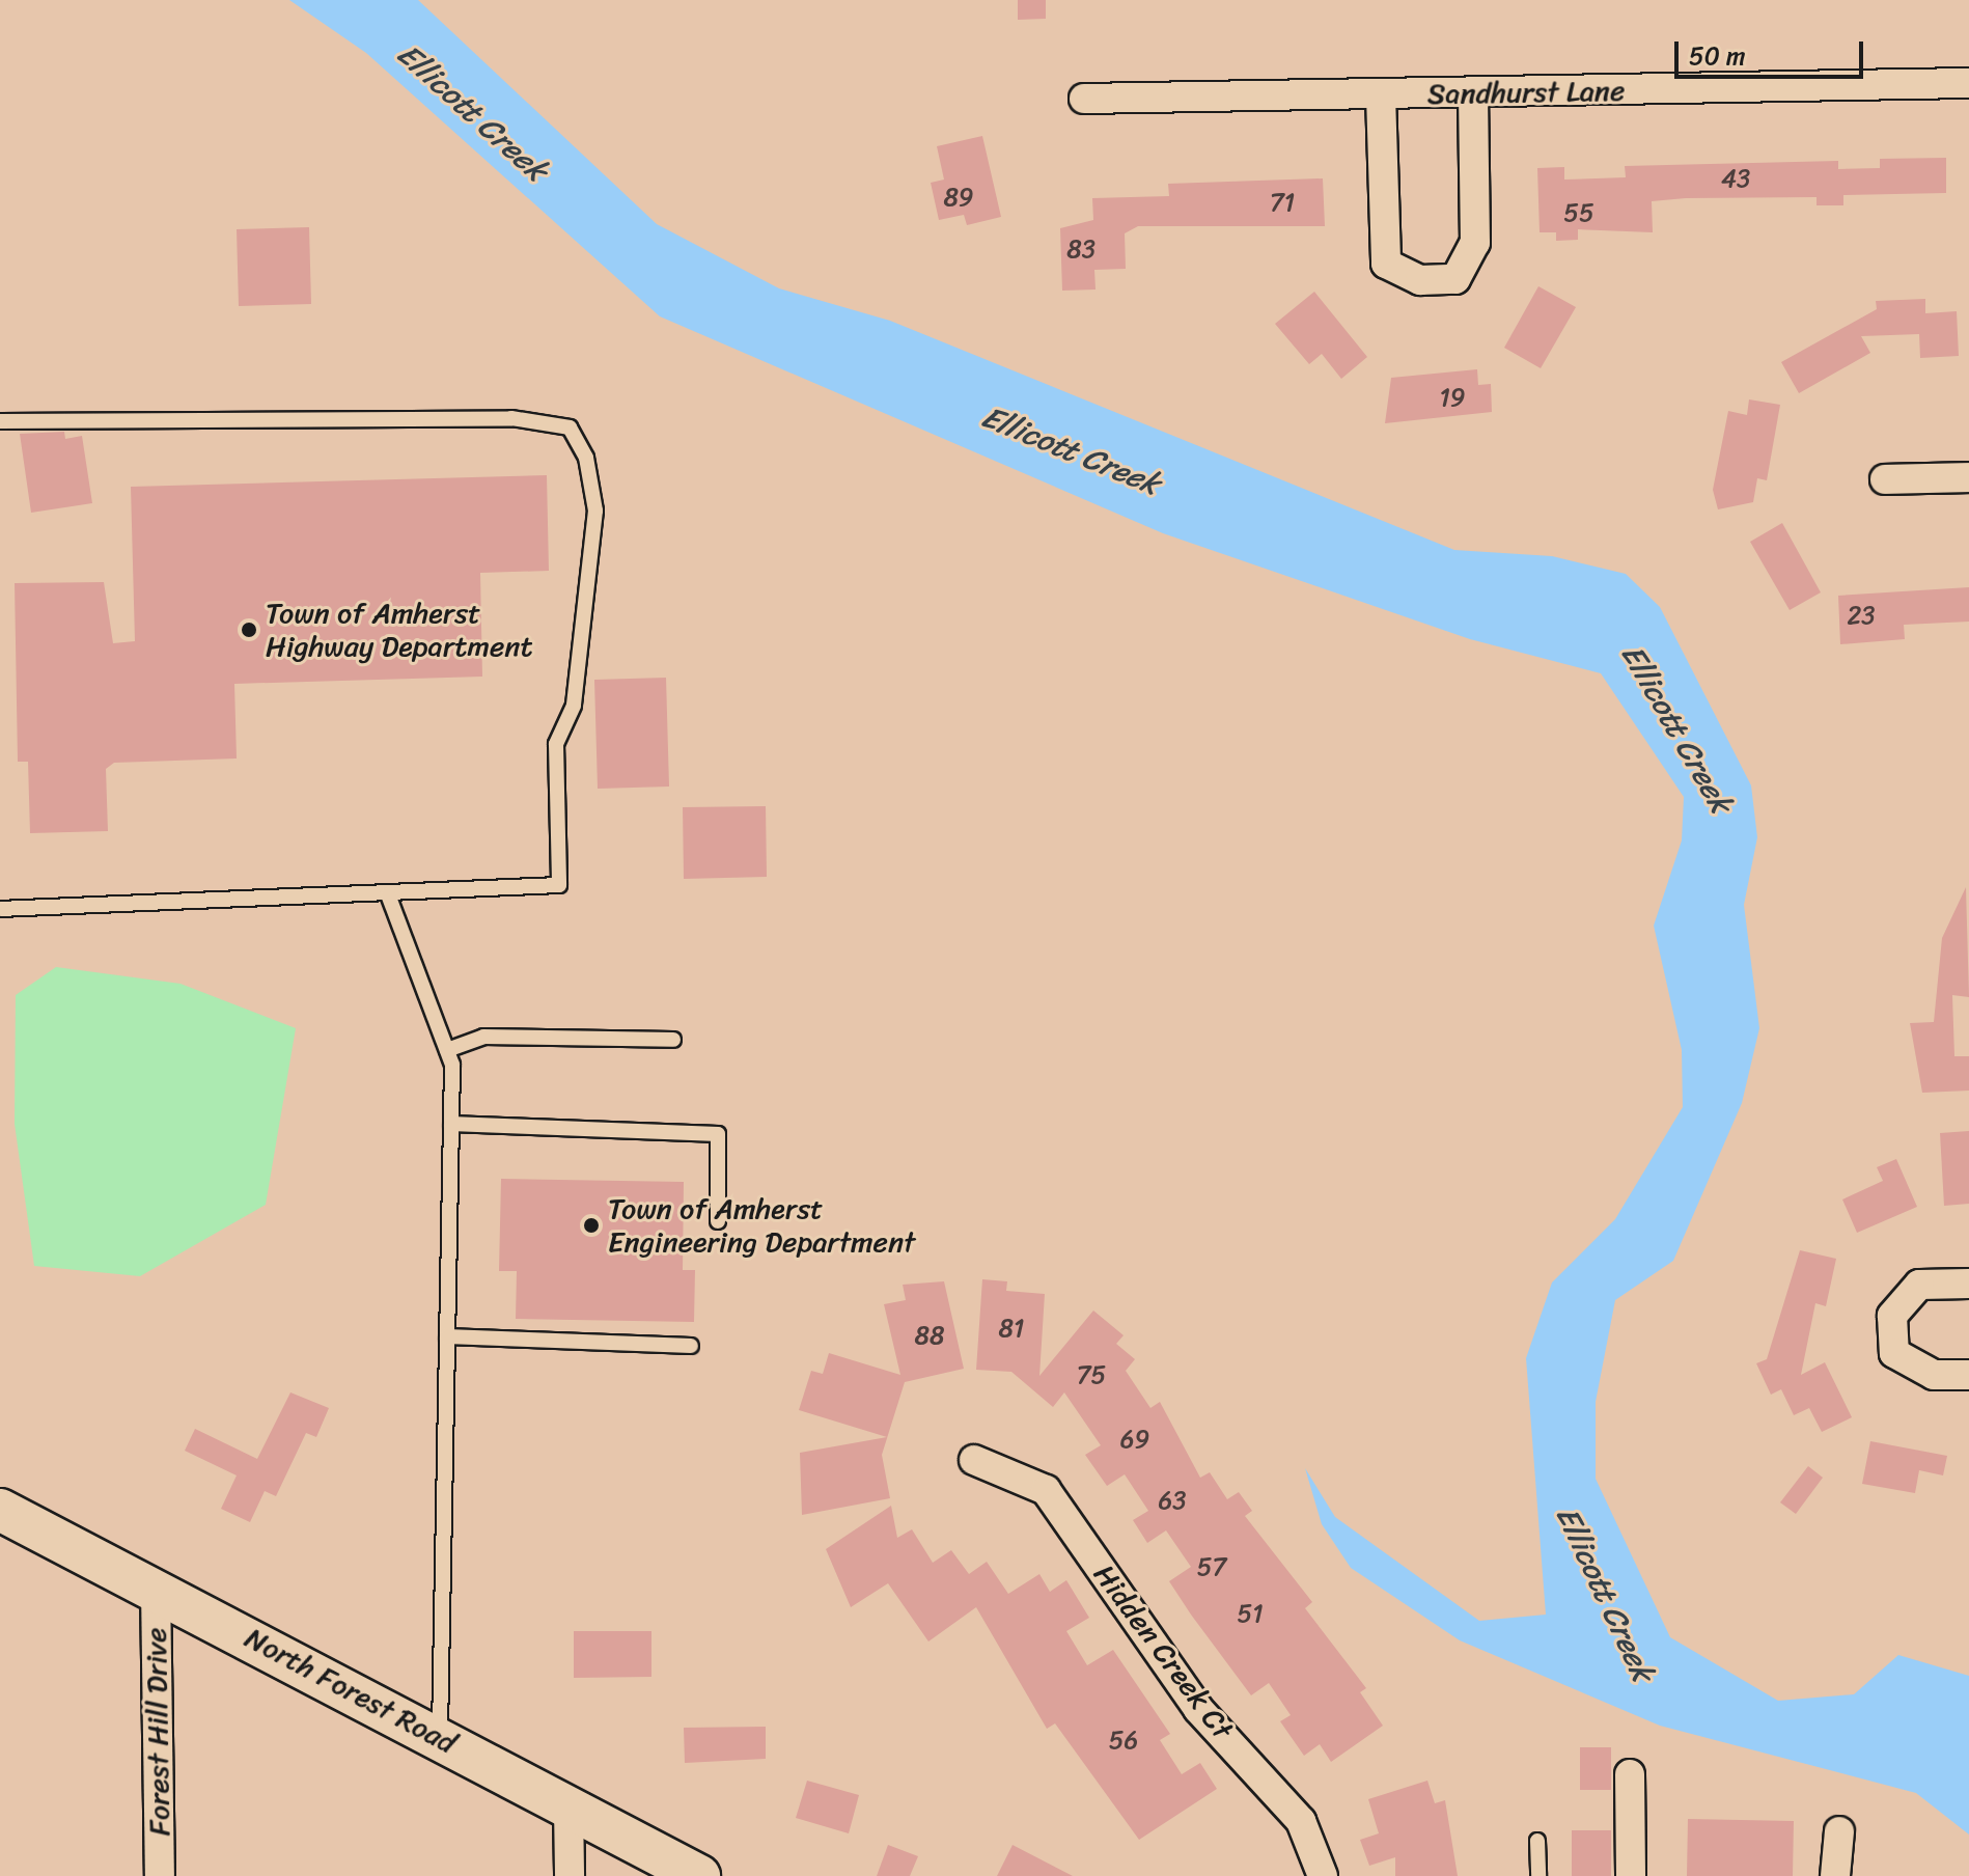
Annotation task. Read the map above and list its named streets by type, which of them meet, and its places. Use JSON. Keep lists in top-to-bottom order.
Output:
{
  "streets": {
    "street": [
      "Sandhurst Lane",
      "Hidden Creek Ct",
      "North Forest Road",
      "Forest Hill Drive"
    ]
  },
  "crossings": [
    ["North Forest Road", "Forest Hill Drive"]
  ],
  "water": ["Ellicott Creek"],
  "places": ["Town of Amherst Highway Department", "Town of Amherst Engineering Department"],
  "house_numbers": [
    "43",
    "89",
    "71",
    "55",
    "83",
    "19",
    "23",
    "81",
    "88",
    "75",
    "69",
    "63",
    "57",
    "51",
    "56"
  ],
  "scale_bar": "50 m"
}
